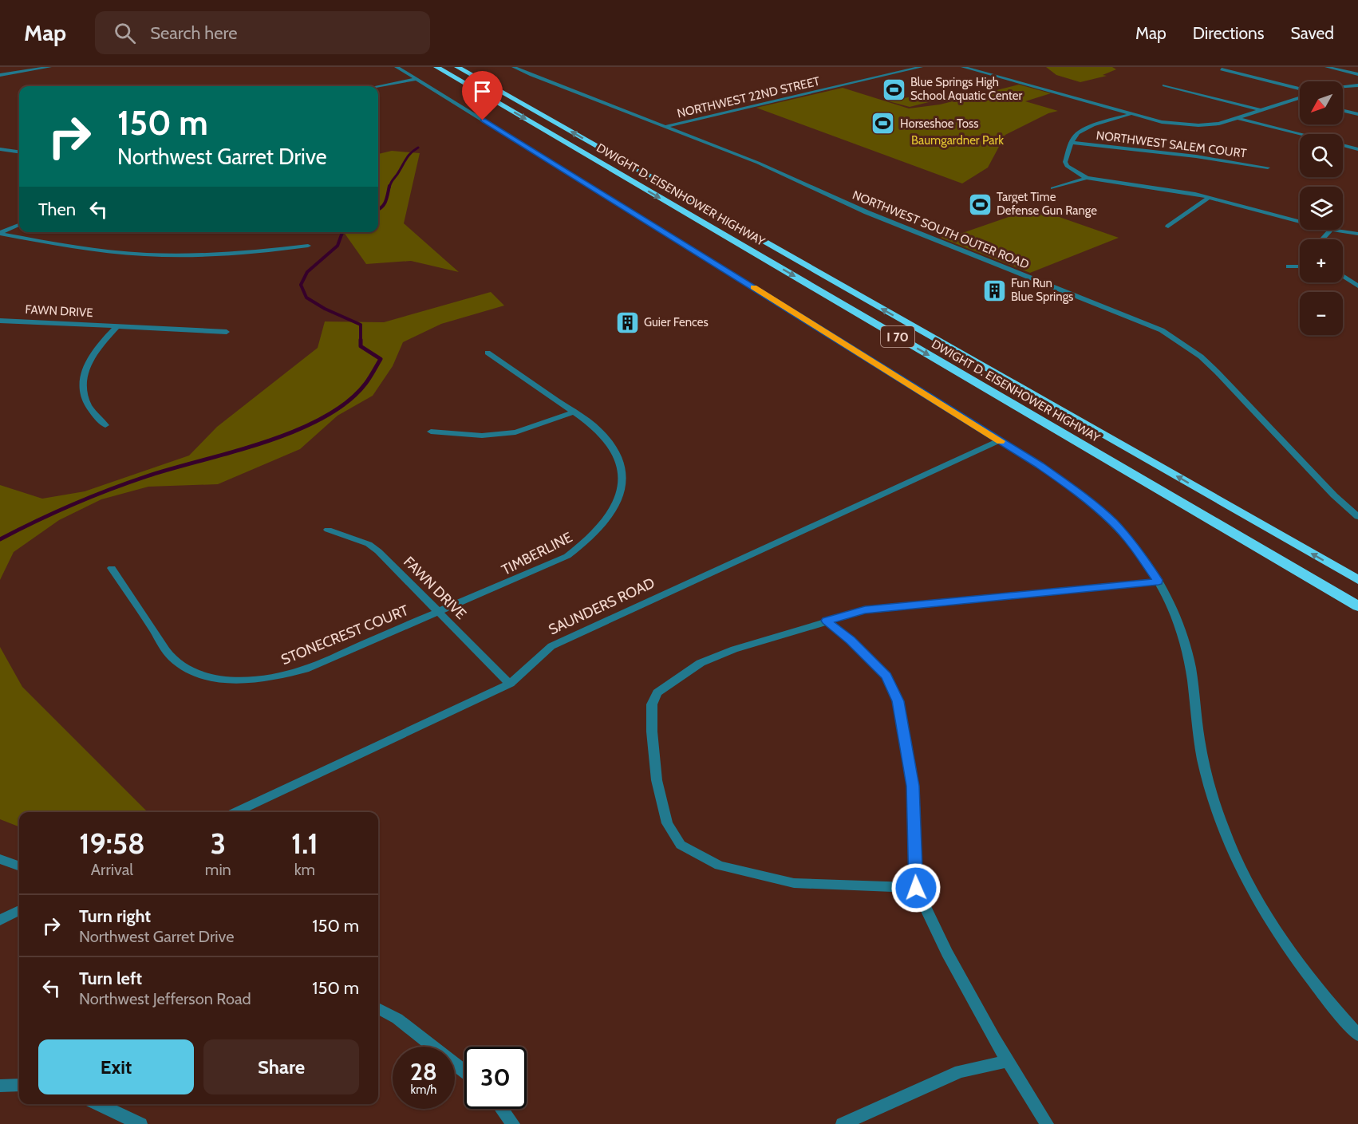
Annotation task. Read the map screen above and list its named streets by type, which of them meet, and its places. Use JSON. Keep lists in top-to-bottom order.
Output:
{
  "streets": {
    "highway": ["DWIGHT D. EISENHOWER HIGHWAY", "I 70"],
    "street": [
      "NORTHWEST 22ND STREET",
      "NORTHWEST SALEM COURT",
      "NORTHWEST SOUTH OUTER ROAD",
      "FAWN DRIVE",
      "TIMBERLINE",
      "SAUNDERS ROAD",
      "STONECREST COURT"
    ]
  },
  "crossings": [
    ["NORTHWEST 22ND STREET", "NORTHWEST SOUTH OUTER ROAD"],
    ["FAWN DRIVE", "TIMBERLINE"],
    ["FAWN DRIVE", "SAUNDERS ROAD"],
    ["FAWN DRIVE", "STONECREST COURT"],
    ["TIMBERLINE", "STONECREST COURT"]
  ],
  "parks": ["Baumgardner Park"],
  "places": {
    "sports": ["Blue Springs High School Aquatic Center", "Horseshoe Toss", "Target Time Defense Gun Range"],
    "building": ["Fun Run Blue Springs", "Guier Fences"]
  },
  "north": "bottom left",
  "page": {
    "header": "Map",
    "search": "Search here",
    "nav": ["Map", "Directions", "Saved"],
    "map_buttons": ["+", "−"],
    "turn": ["150 m", "Northwest Garret Drive"],
    "then": "Then",
    "eta": [
      "19:58",
      "Arrival",
      "3",
      "min",
      "1.1",
      "km"
    ],
    "list": [
      {
        "name": "Turn right",
        "note": "Northwest Garret Drive",
        "value": "150 m"
      },
      {
        "name": "Turn left",
        "note": "Northwest Jefferson Road",
        "value": "150 m"
      }
    ],
    "buttons": ["Exit", "Share"],
    "speed": "28 km/h",
    "limit": "30"
  }
}
